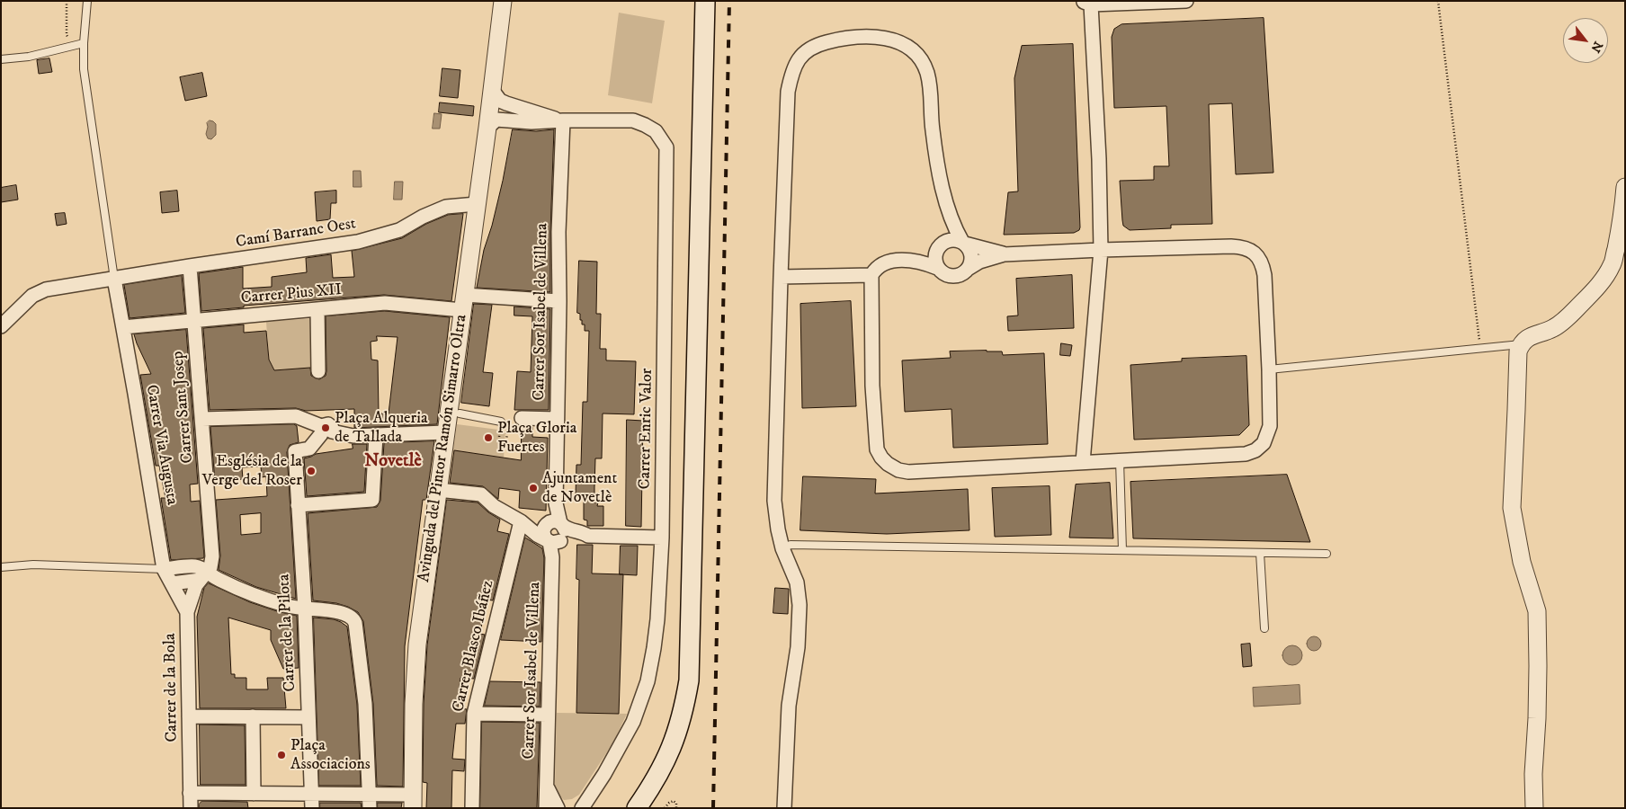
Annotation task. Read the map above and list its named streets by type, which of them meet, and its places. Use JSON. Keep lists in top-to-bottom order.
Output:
{
  "streets": {
    "street": [
      "Camí Barranc Oest",
      "Carrer Pius XII",
      "Carrer Sor Isabel de Villena",
      "Carrer Sant Josep",
      "Carrer Enric Valor",
      "Carrer Via Augusta",
      "Avinguda del Pintor Ramón Simarro Oltra",
      "Carrer de la Pilota",
      "Carrer Blasco Ibáñez",
      "Carrer de la Bola"
    ]
  },
  "crossings": [
    ["Camí Barranc Oest", "Carrer Sant Josep"],
    ["Camí Barranc Oest", "Carrer Via Augusta"],
    ["Camí Barranc Oest", "Avinguda del Pintor Ramón Simarro Oltra"],
    ["Carrer Pius XII", "Carrer Sor Isabel de Villena"],
    ["Carrer Pius XII", "Carrer Sant Josep"],
    ["Carrer Pius XII", "Carrer Via Augusta"],
    ["Carrer Pius XII", "Avinguda del Pintor Ramón Simarro Oltra"],
    ["Carrer Sor Isabel de Villena", "Carrer Enric Valor"],
    ["Carrer Sant Josep", "Carrer de la Bola"],
    ["Carrer Enric Valor", "Avinguda del Pintor Ramón Simarro Oltra"],
    ["Carrer Via Augusta", "Carrer de la Bola"]
  ],
  "districts": ["Novetlè"],
  "places": [
    "Plaça Alqueria de Tallada",
    "Plaça Gloria Fuertes",
    "Església de la Verge del Roser",
    "Ajuntament de Novetlè",
    "Plaça Associacions"
  ],
  "north": "bottom right"
}
